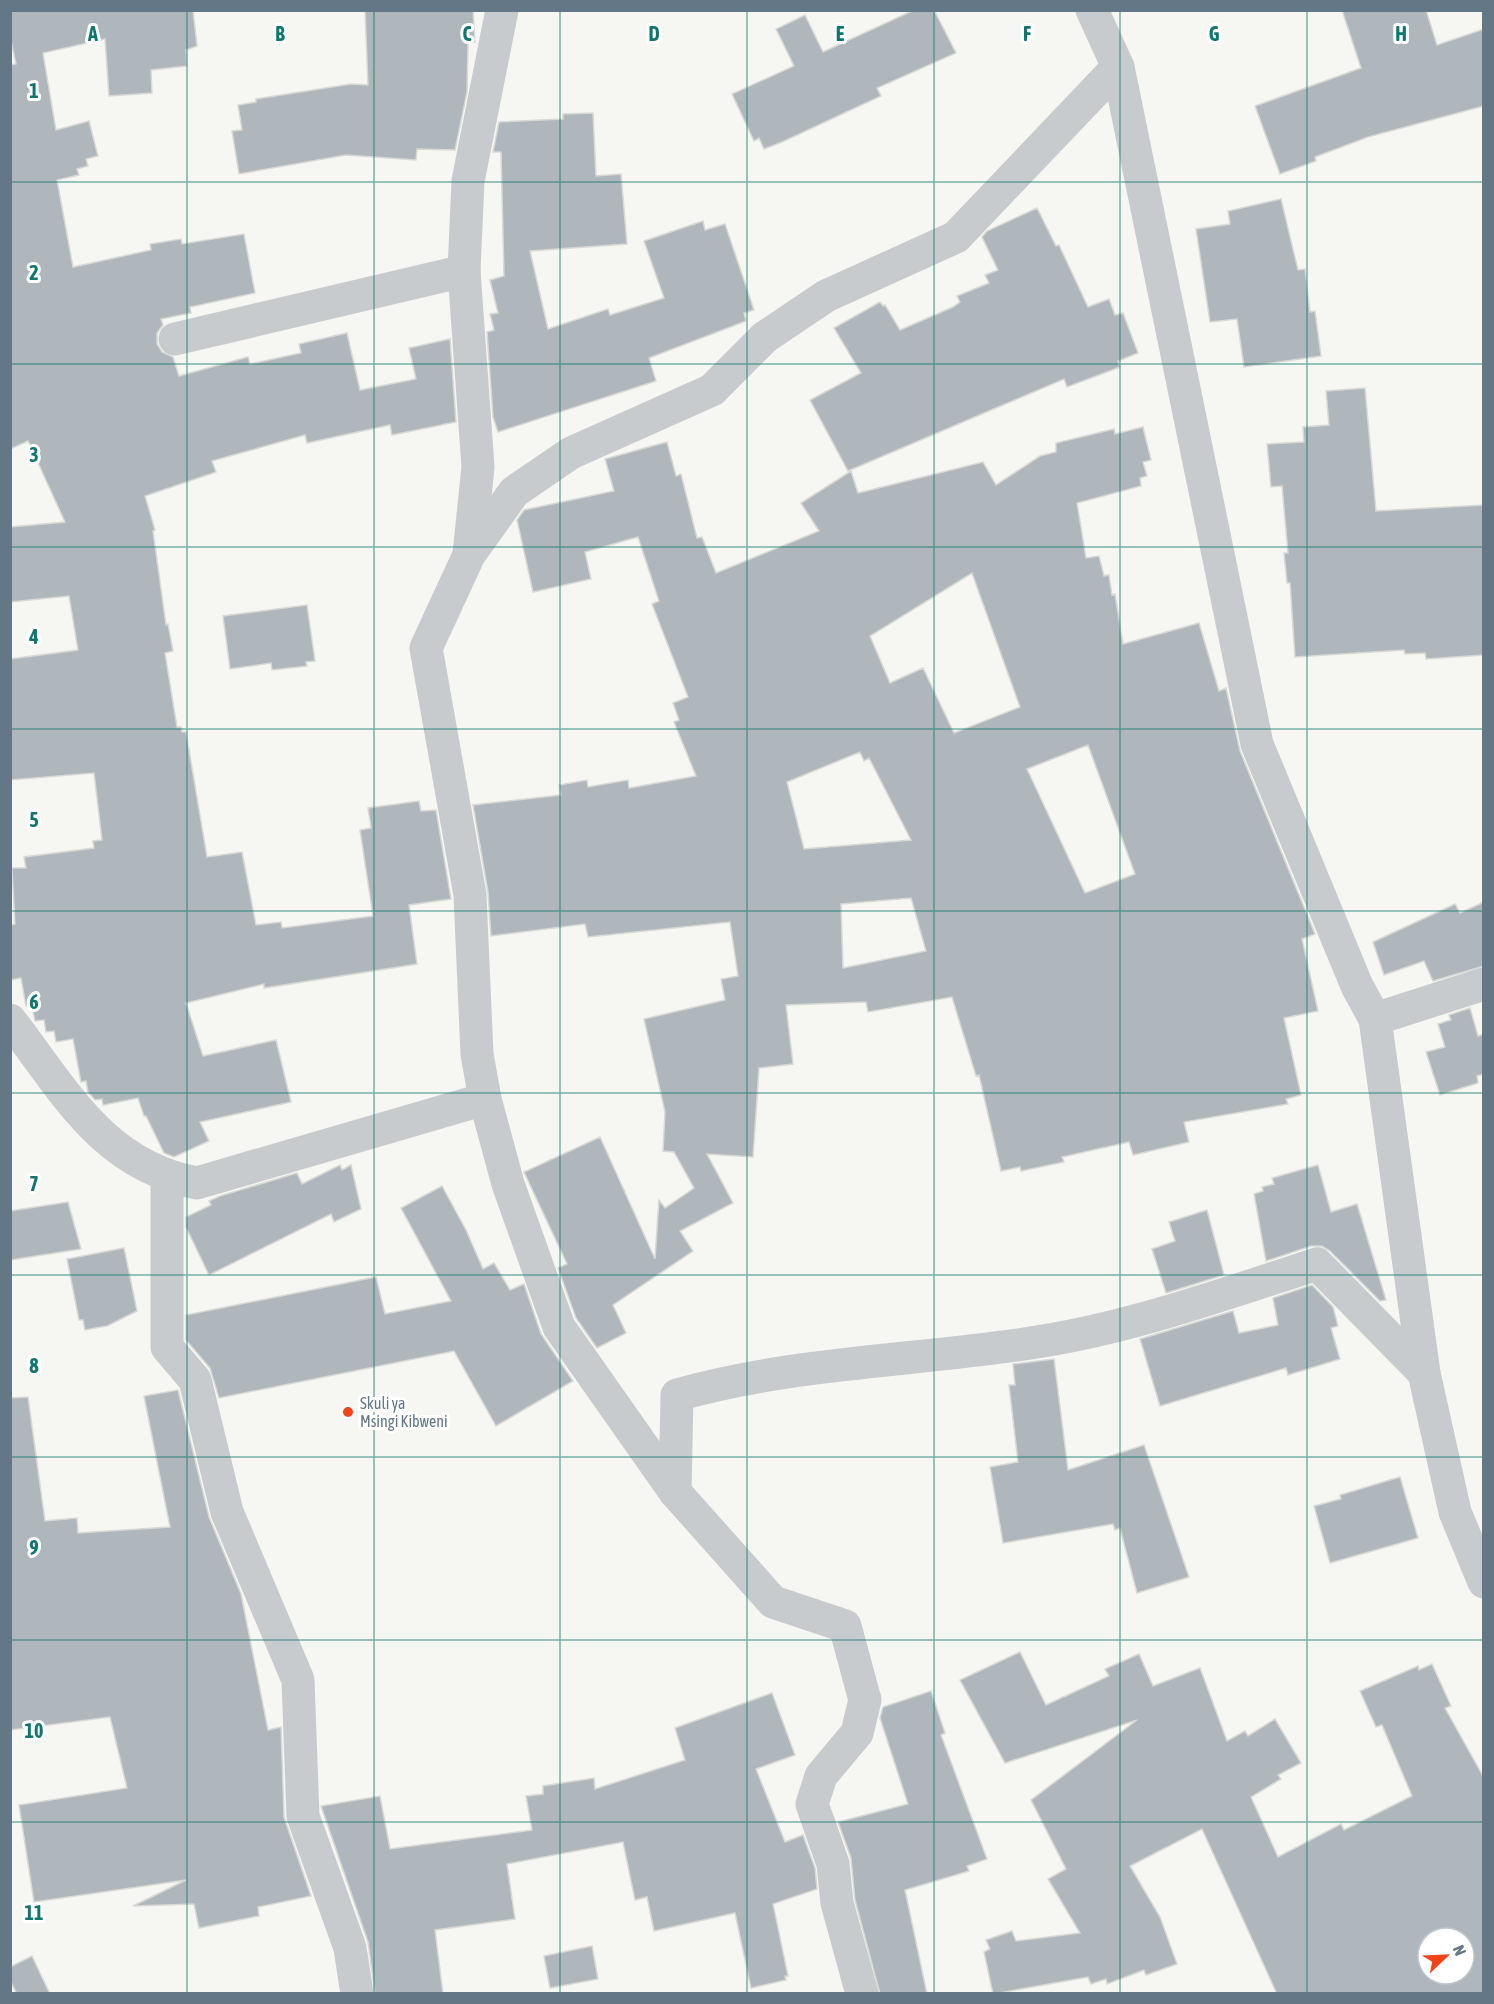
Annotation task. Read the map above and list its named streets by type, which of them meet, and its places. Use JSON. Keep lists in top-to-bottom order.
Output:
{
  "places": ["Skuli ya Msingi Kibweni"],
  "north": "top right",
  "grid": {
    "columns": [
      "A",
      "B",
      "C",
      "D",
      "E",
      "F",
      "G",
      "H"
    ],
    "rows": [
      "1",
      "2",
      "3",
      "4",
      "5",
      "6",
      "7",
      "8",
      "9",
      "10",
      "11"
    ]
  }
}
